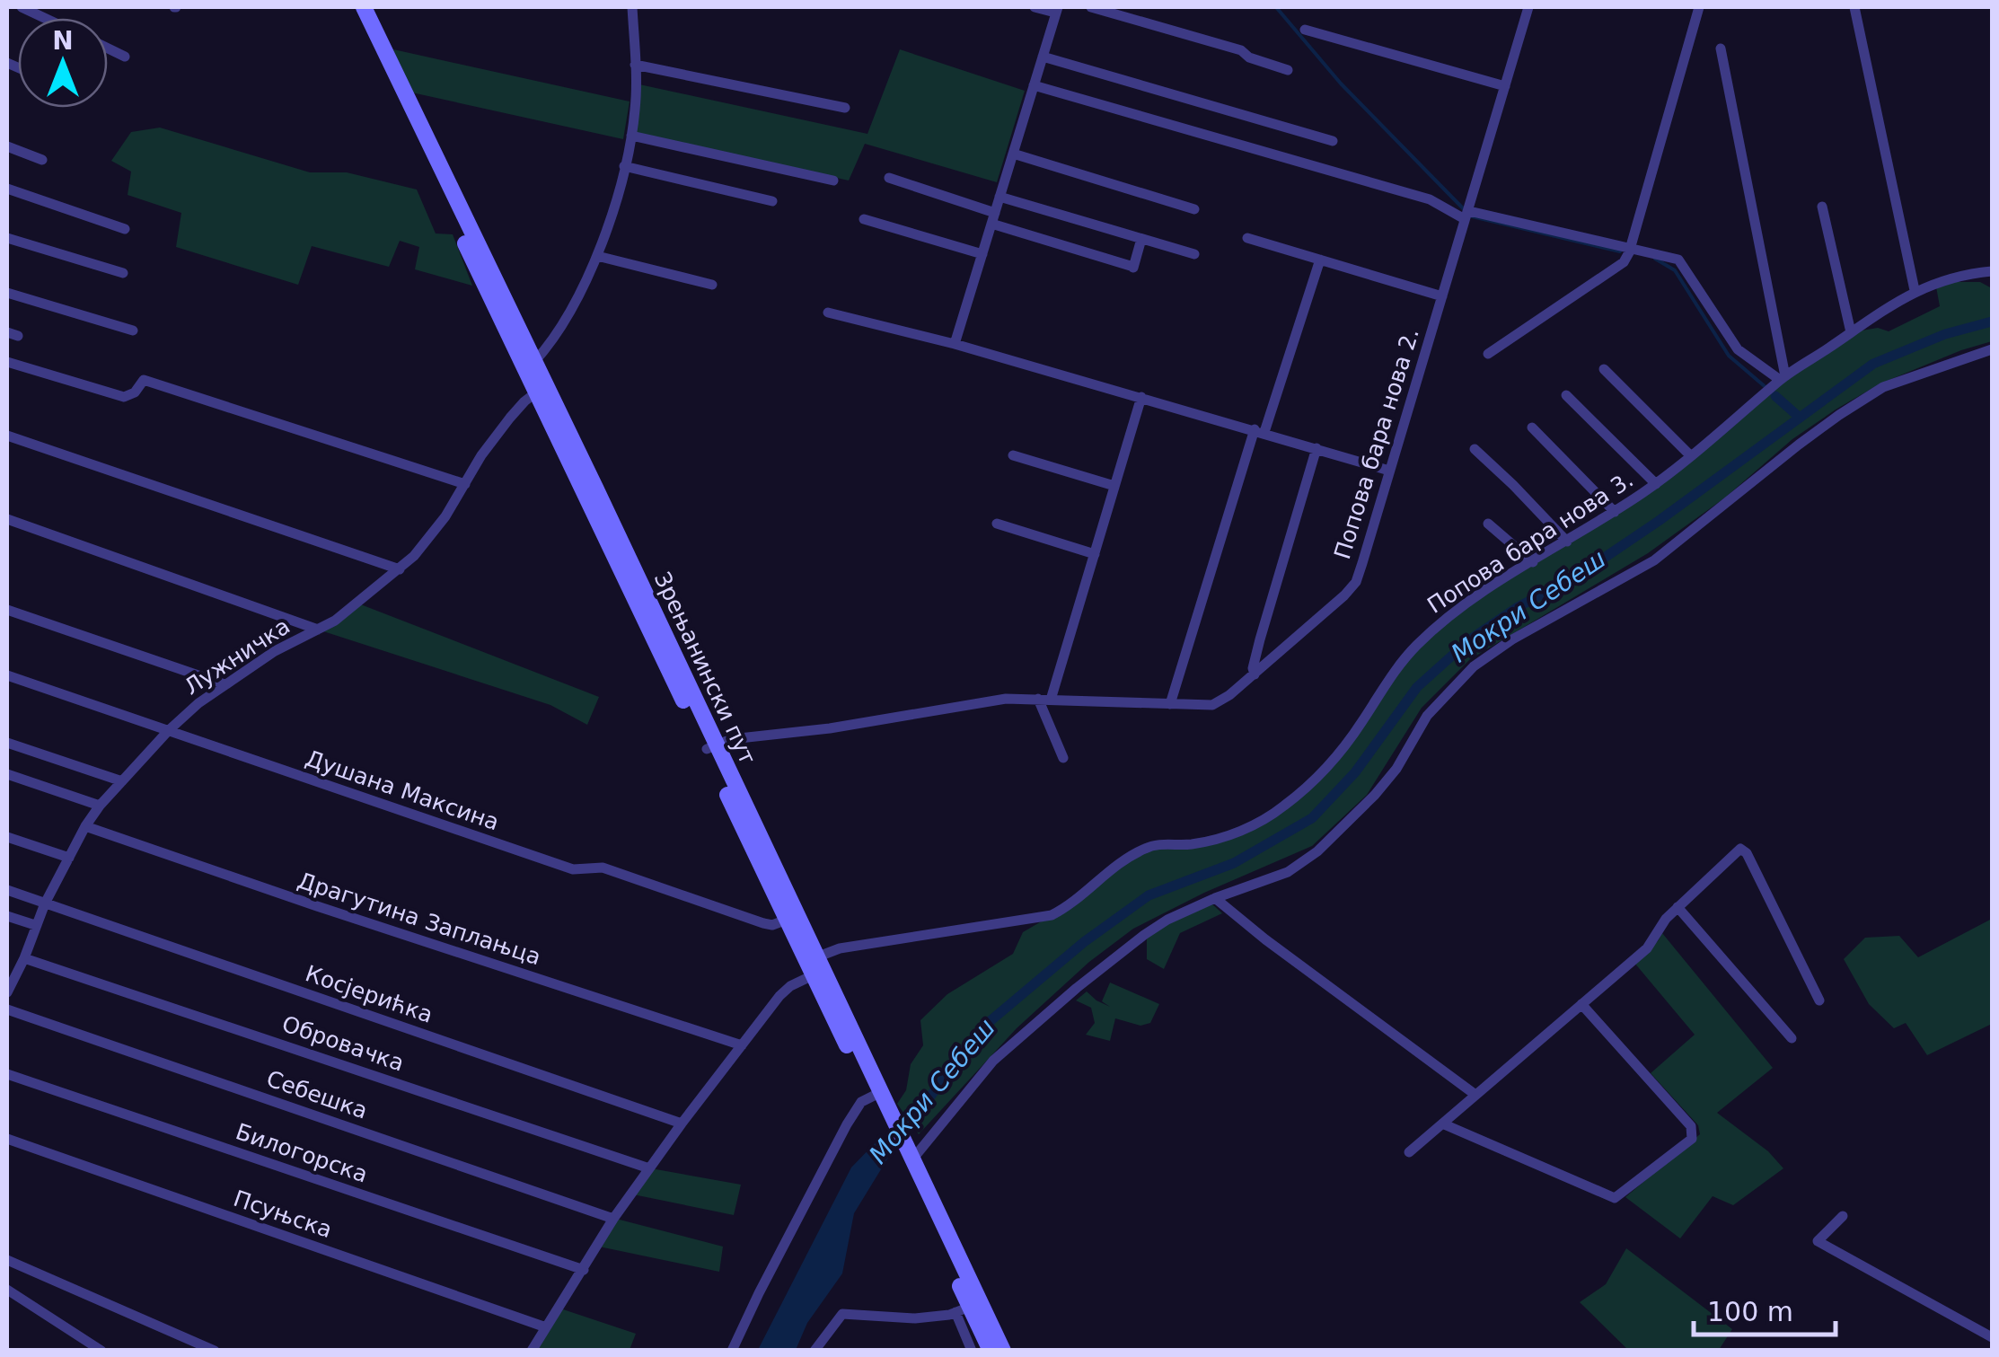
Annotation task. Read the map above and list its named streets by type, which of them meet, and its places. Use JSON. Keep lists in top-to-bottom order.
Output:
{
  "streets": {
    "main road": ["Зрењанински пут"],
    "street": [
      "Попова бара нова 2.",
      "Попова бара нова 3.",
      "Лужничка",
      "Душана Максина",
      "Драгутина Заплањца",
      "Косјерићка",
      "Обровачка",
      "Себешка",
      "Билогорска",
      "Псуњска"
    ]
  },
  "crossings": [
    ["Попова бара нова 2.", "Зрењанински пут"],
    ["Попова бара нова 3.", "Зрењанински пут"],
    ["Лужничка", "Зрењанински пут"],
    ["Лужничка", "Душана Максина"],
    ["Лужничка", "Драгутина Заплањца"],
    ["Лужничка", "Косјерићка"],
    ["Лужничка", "Обровачка"],
    ["Зрењанински пут", "Душана Максина"]
  ],
  "water": ["Мокри Себеш"],
  "scale_bar": "100 m",
  "north": "top"
}
